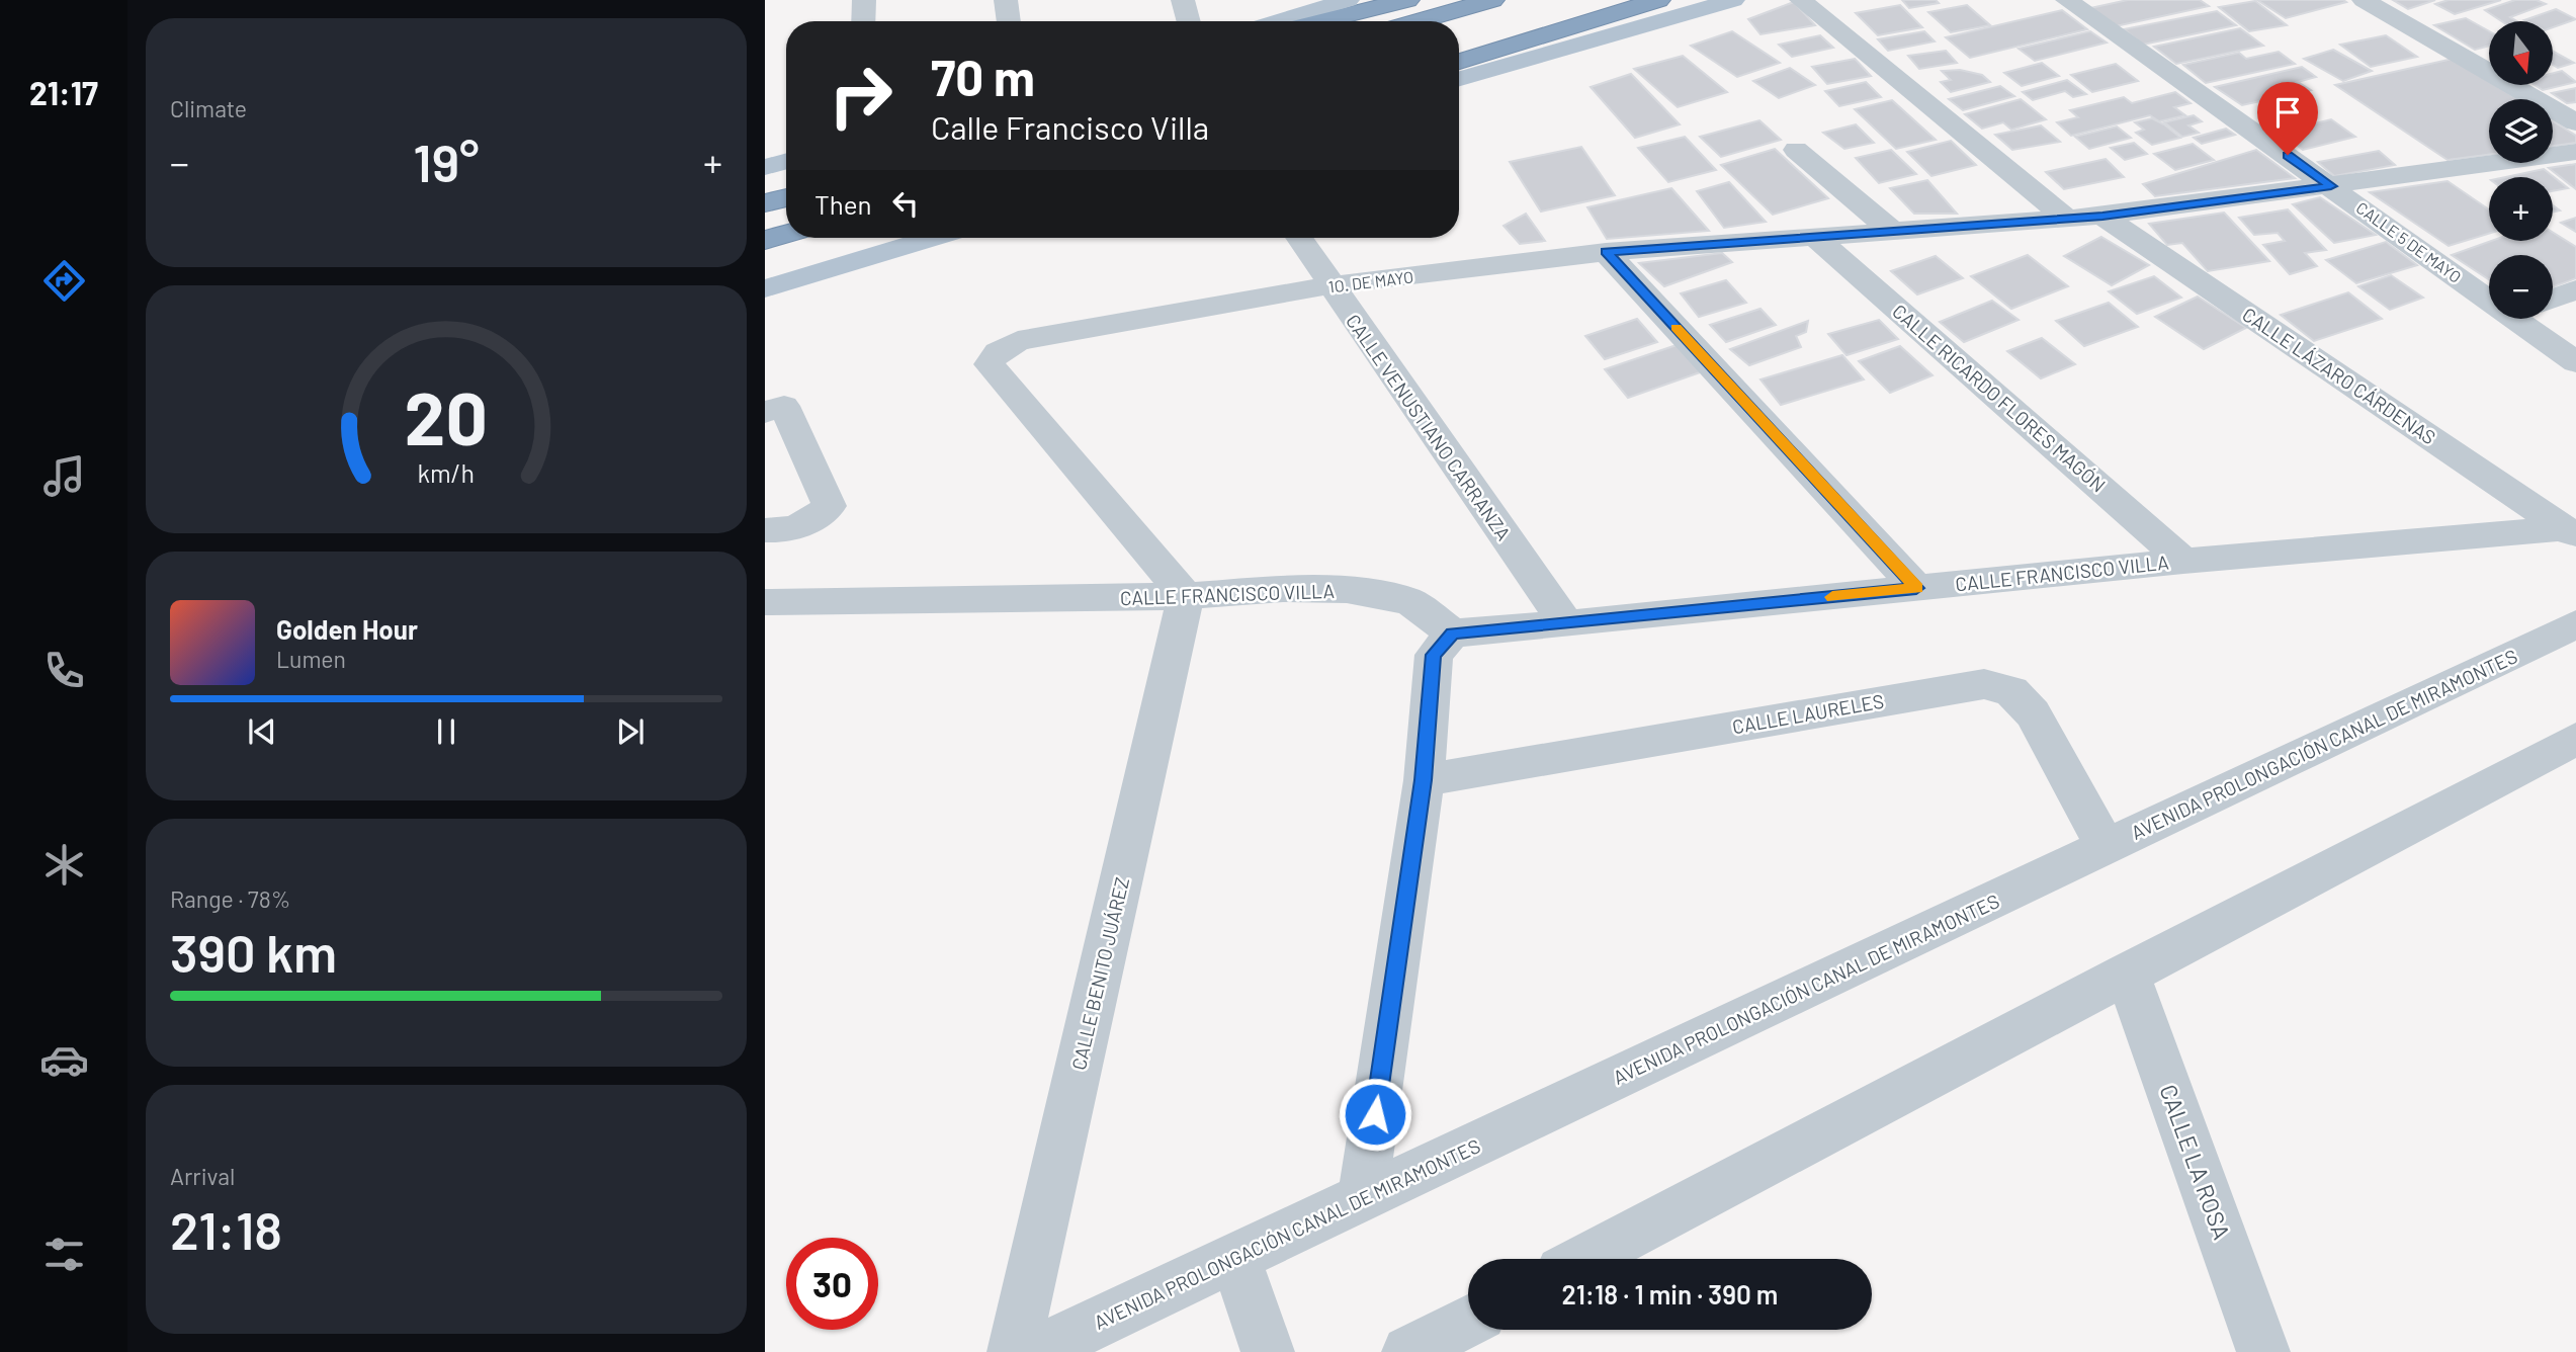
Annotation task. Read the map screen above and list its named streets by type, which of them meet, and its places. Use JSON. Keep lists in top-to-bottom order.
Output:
{
  "streets": {
    "street": [
      "CALLE 5 DE MAYO",
      "1O. DE MAYO",
      "CALLE LÁZARO CÁRDENAS",
      "CALLE RICARDO FLORES MAGÓN",
      "CALLE VENUSTIANO CARRANZA",
      "CALLE FRANCISCO VILLA",
      "CALLE LAURELES",
      "AVENIDA PROLONGACIÓN CANAL DE MIRAMONTES",
      "CALLE BENITO JUÁREZ",
      "CALLE LA ROSA"
    ]
  },
  "crossings": [
    ["CALLE 5 DE MAYO", "1O. DE MAYO"],
    ["1O. DE MAYO", "CALLE LÁZARO CÁRDENAS"],
    ["1O. DE MAYO", "CALLE RICARDO FLORES MAGÓN"],
    ["1O. DE MAYO", "CALLE VENUSTIANO CARRANZA"],
    ["1O. DE MAYO", "CALLE FRANCISCO VILLA"],
    ["1O. DE MAYO", "CALLE BENITO JUÁREZ"],
    ["CALLE LÁZARO CÁRDENAS", "CALLE FRANCISCO VILLA"],
    ["CALLE RICARDO FLORES MAGÓN", "CALLE FRANCISCO VILLA"],
    ["CALLE VENUSTIANO CARRANZA", "CALLE FRANCISCO VILLA"],
    ["CALLE FRANCISCO VILLA", "CALLE BENITO JUÁREZ"],
    ["CALLE LAURELES", "AVENIDA PROLONGACIÓN CANAL DE MIRAMONTES"]
  ],
  "north": "bottom",
  "page": {
    "tabs": "21:17",
    "tile": [
      "Climate",
      ["Range · 78%", "390 km"],
      ["Arrival", "21:18"]
    ],
    "map_buttons": ["+", "−"],
    "turn": ["70 m", "Calle Francisco Villa"],
    "heat": ["−", "19°", "+"],
    "then": "Then",
    "song": ["Golden Hour", "Lumen"],
    "limit": "30",
    "trip": "21:18 · 1 min · 390 m",
    "gauge": ["20", "km/h"]
  }
}
